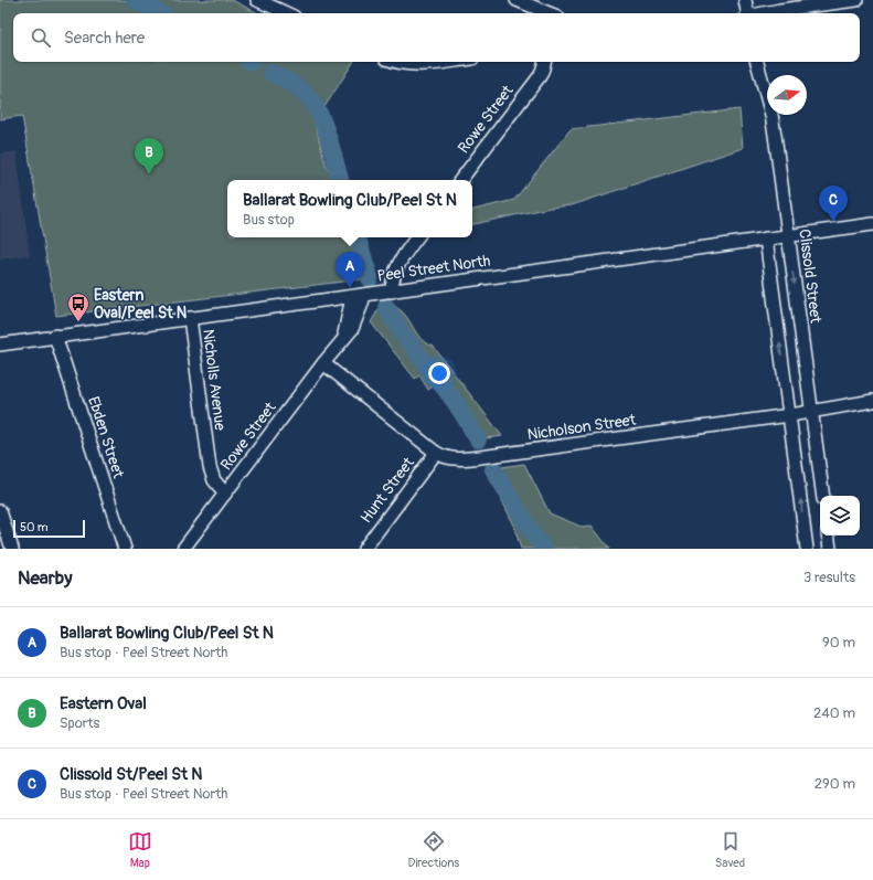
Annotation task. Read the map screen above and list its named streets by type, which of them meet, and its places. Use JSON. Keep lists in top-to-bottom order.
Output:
{
  "streets": {
    "street": [
      "Rowe Street",
      "Peel Street North",
      "Clissold Street",
      "Nicholls Avenue",
      "Nicholson Street",
      "Ebden Street",
      "Hunt Street"
    ]
  },
  "crossings": [
    ["Rowe Street", "Peel Street North"],
    ["Rowe Street", "Nicholls Avenue"],
    ["Rowe Street", "Nicholson Street"],
    ["Peel Street North", "Clissold Street"],
    ["Peel Street North", "Nicholls Avenue"],
    ["Peel Street North", "Ebden Street"],
    ["Clissold Street", "Nicholson Street"],
    ["Nicholson Street", "Hunt Street"]
  ],
  "places": {
    "bus stop": ["Eastern Oval/Peel St N"]
  },
  "scale_bar": "50 m",
  "north": "right",
  "page": {
    "search": "Search here",
    "pins": ["B", "C", "A"],
    "popup": ["Ballarat Bowling Club/Peel St N", "Bus stop"],
    "scale": "50 m",
    "heading": ["Nearby", "3 results"],
    "list": [
      {
        "mark": "A",
        "name": "Ballarat Bowling Club/Peel St N",
        "note": "Bus stop · Peel Street North",
        "value": "90 m"
      },
      {
        "mark": "B",
        "name": "Eastern Oval",
        "note": "Sports",
        "value": "240 m"
      },
      {
        "mark": "C",
        "name": "Clissold St/Peel St N",
        "note": "Bus stop · Peel Street North",
        "value": "290 m"
      }
    ],
    "nav": ["Map", "Directions", "Saved"]
  }
}
